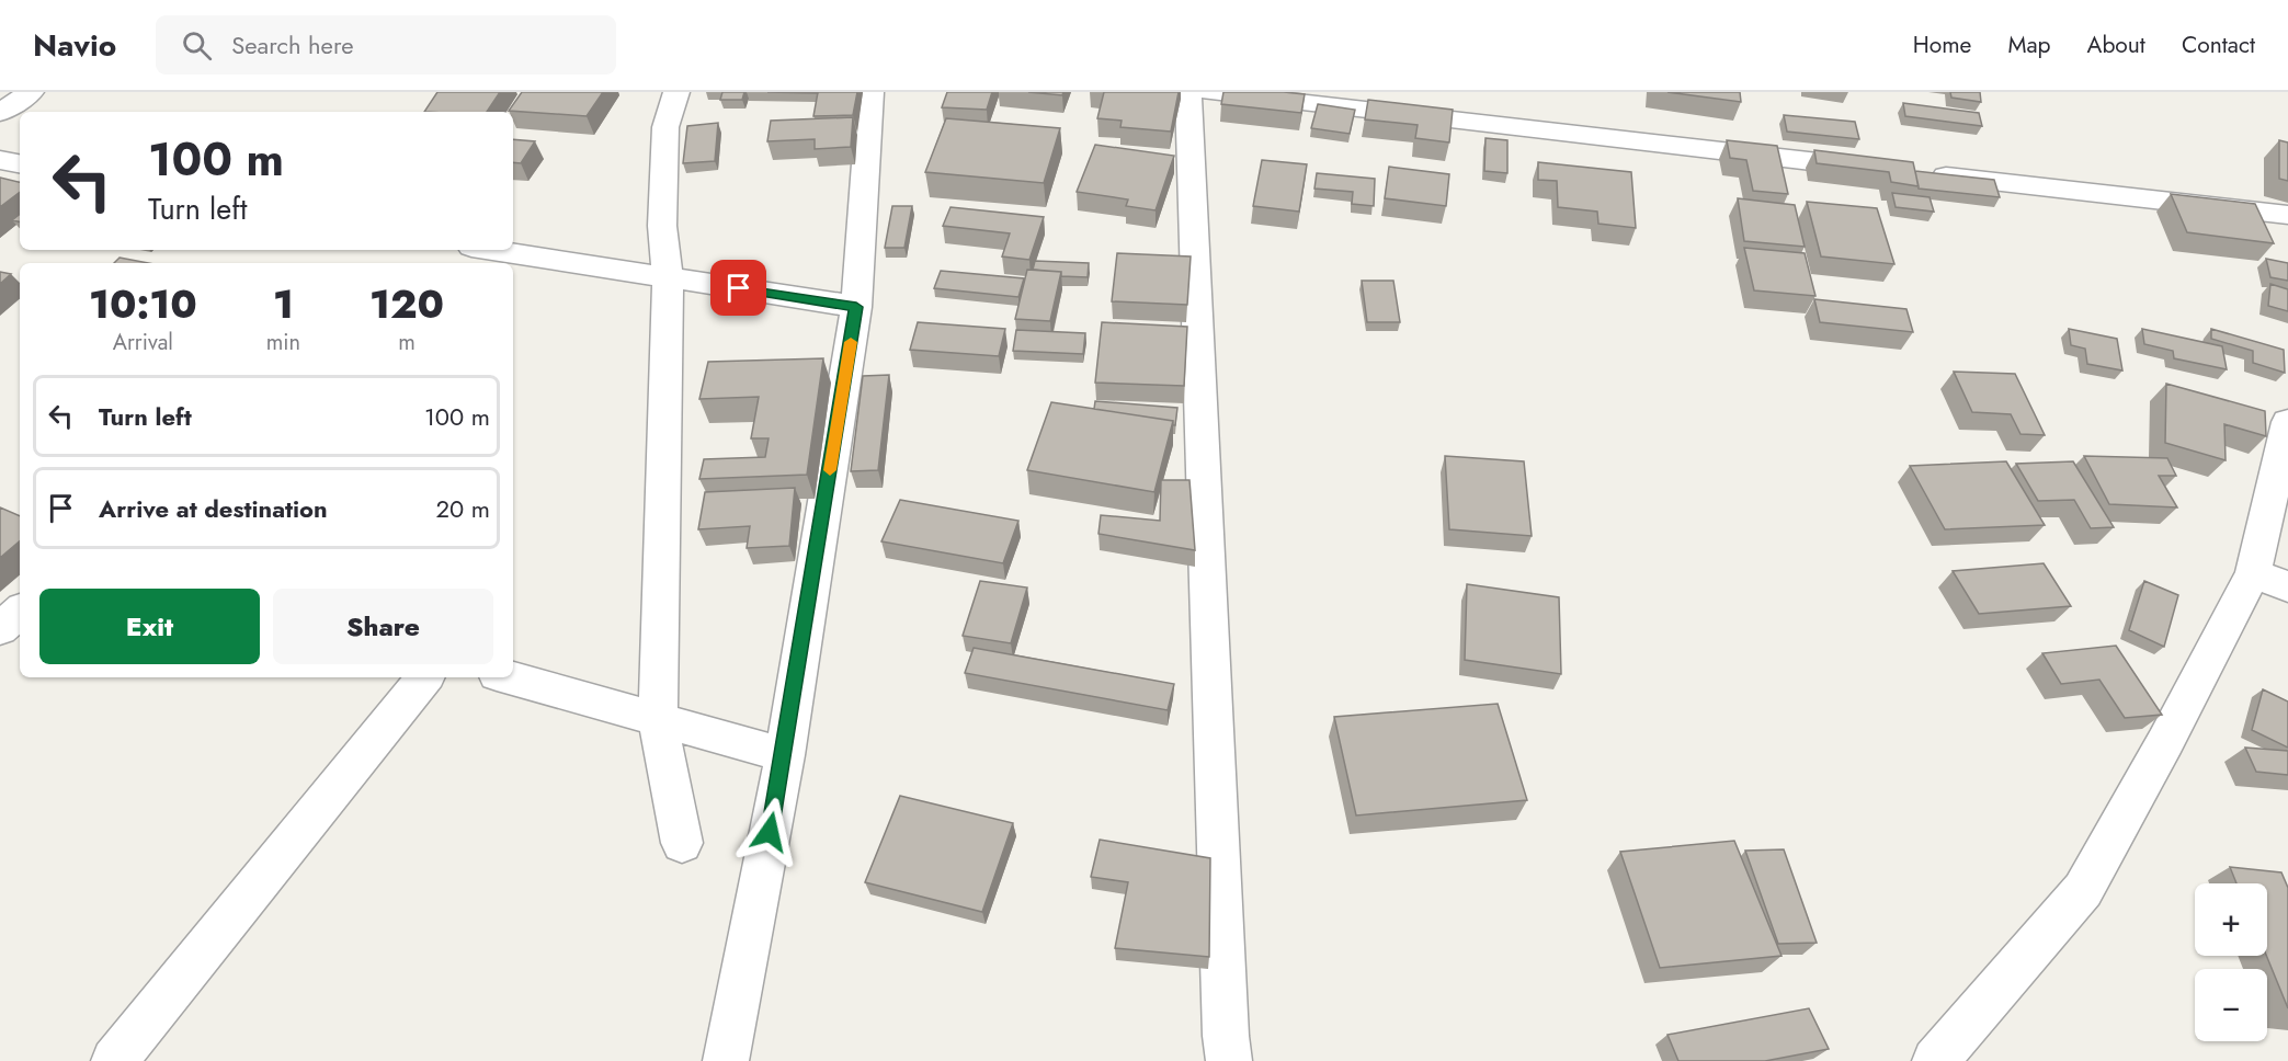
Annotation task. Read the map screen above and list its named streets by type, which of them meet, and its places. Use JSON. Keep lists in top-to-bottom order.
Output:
{
  "page": {
    "header": "Navio",
    "search": "Search here",
    "nav": [
      "Home",
      "Map",
      "About",
      "Contact"
    ],
    "turn": ["100 m", "Turn left"],
    "eta": [
      "10:10",
      "Arrival",
      "1",
      "min",
      "120",
      "m"
    ],
    "list": [
      {
        "name": "Turn left",
        "value": "100 m"
      },
      {
        "name": "Arrive at destination",
        "value": "20 m"
      }
    ],
    "buttons": ["Exit", "Share"],
    "map_buttons": ["+", "−"]
  }
}
